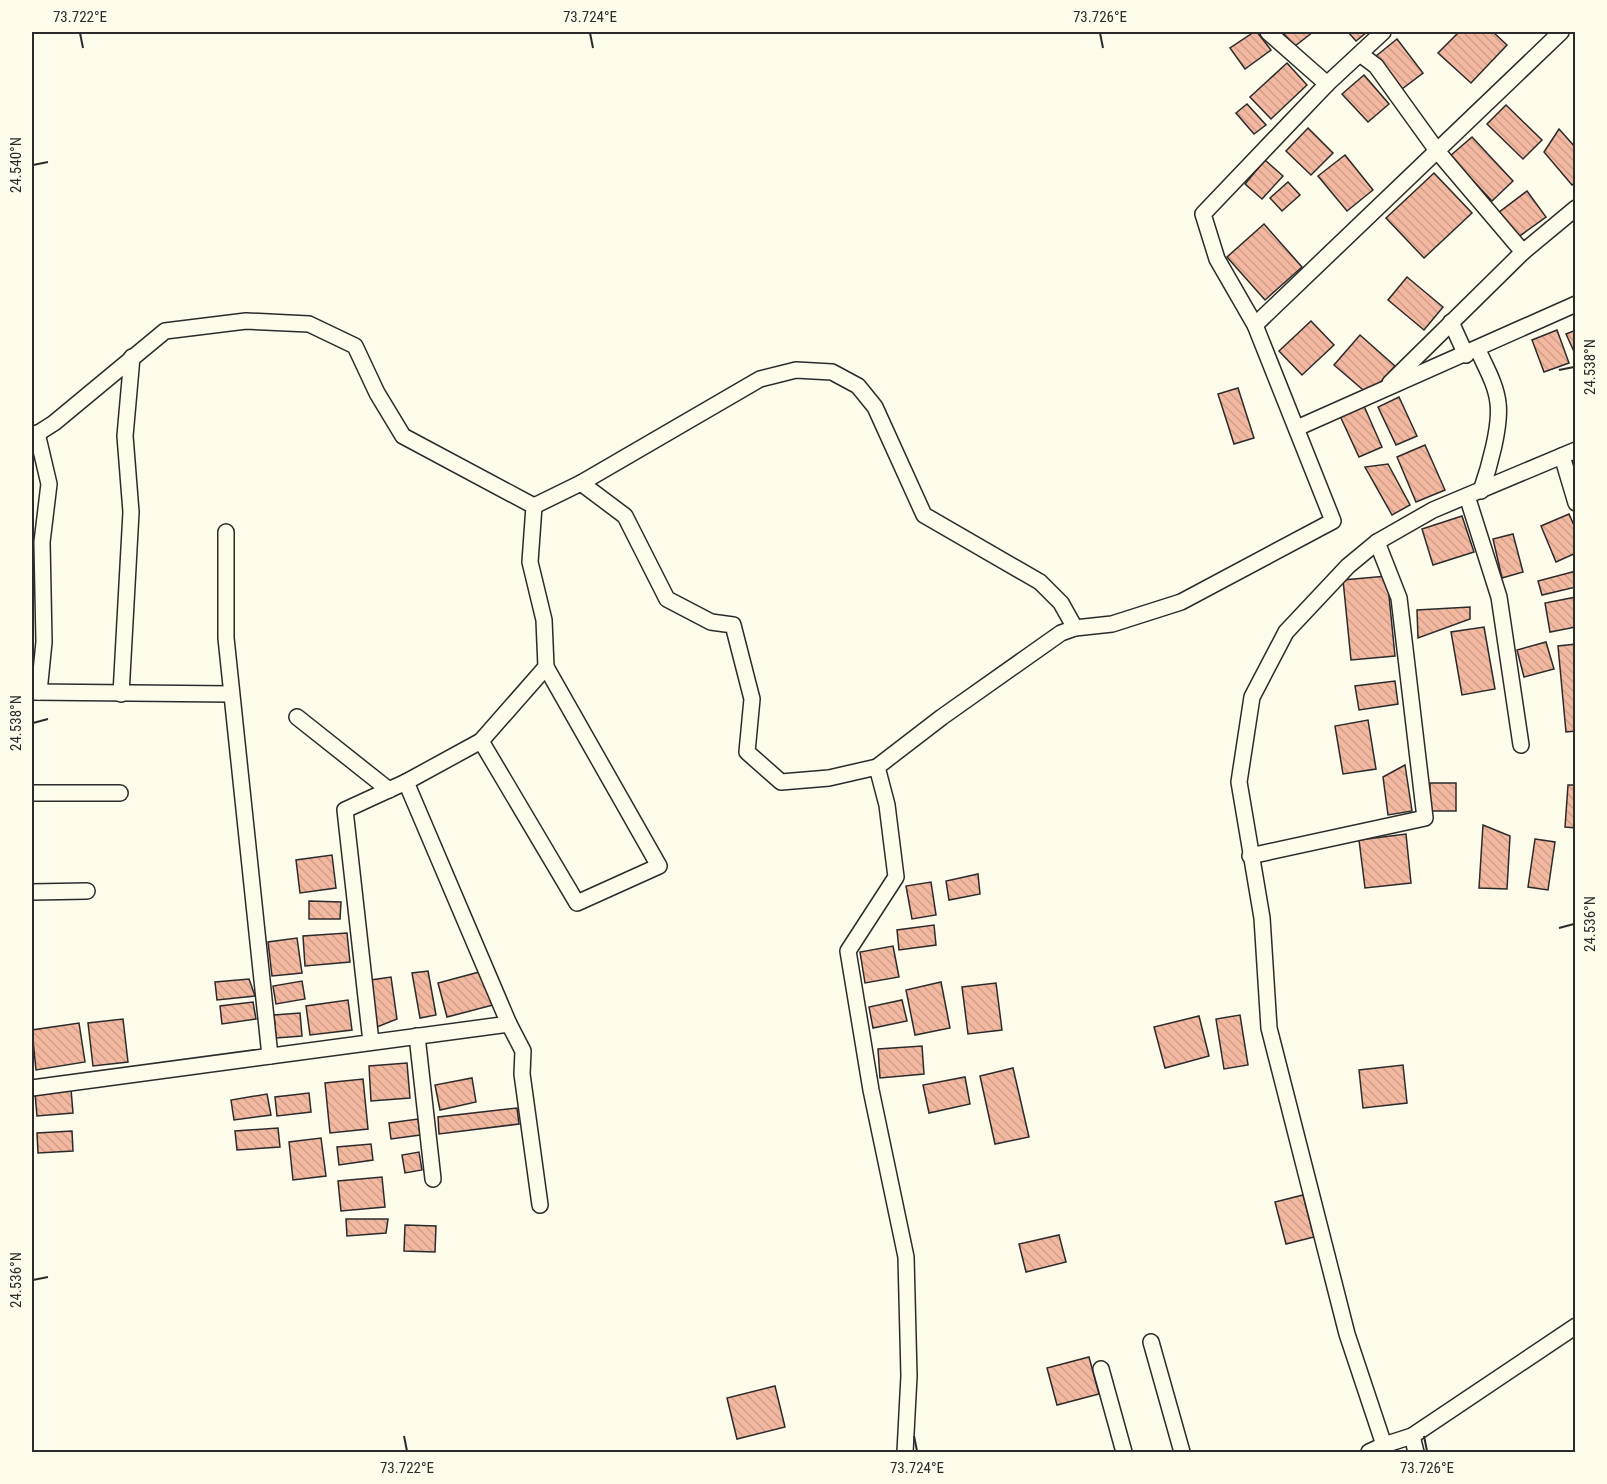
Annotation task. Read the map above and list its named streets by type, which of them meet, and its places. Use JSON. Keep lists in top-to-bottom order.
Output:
{
  "coordinates": [
    "73.722°E",
    "73.724°E",
    "73.726°E",
    "24.540°N",
    "24.538°N",
    "24.536°N"
  ]
}
